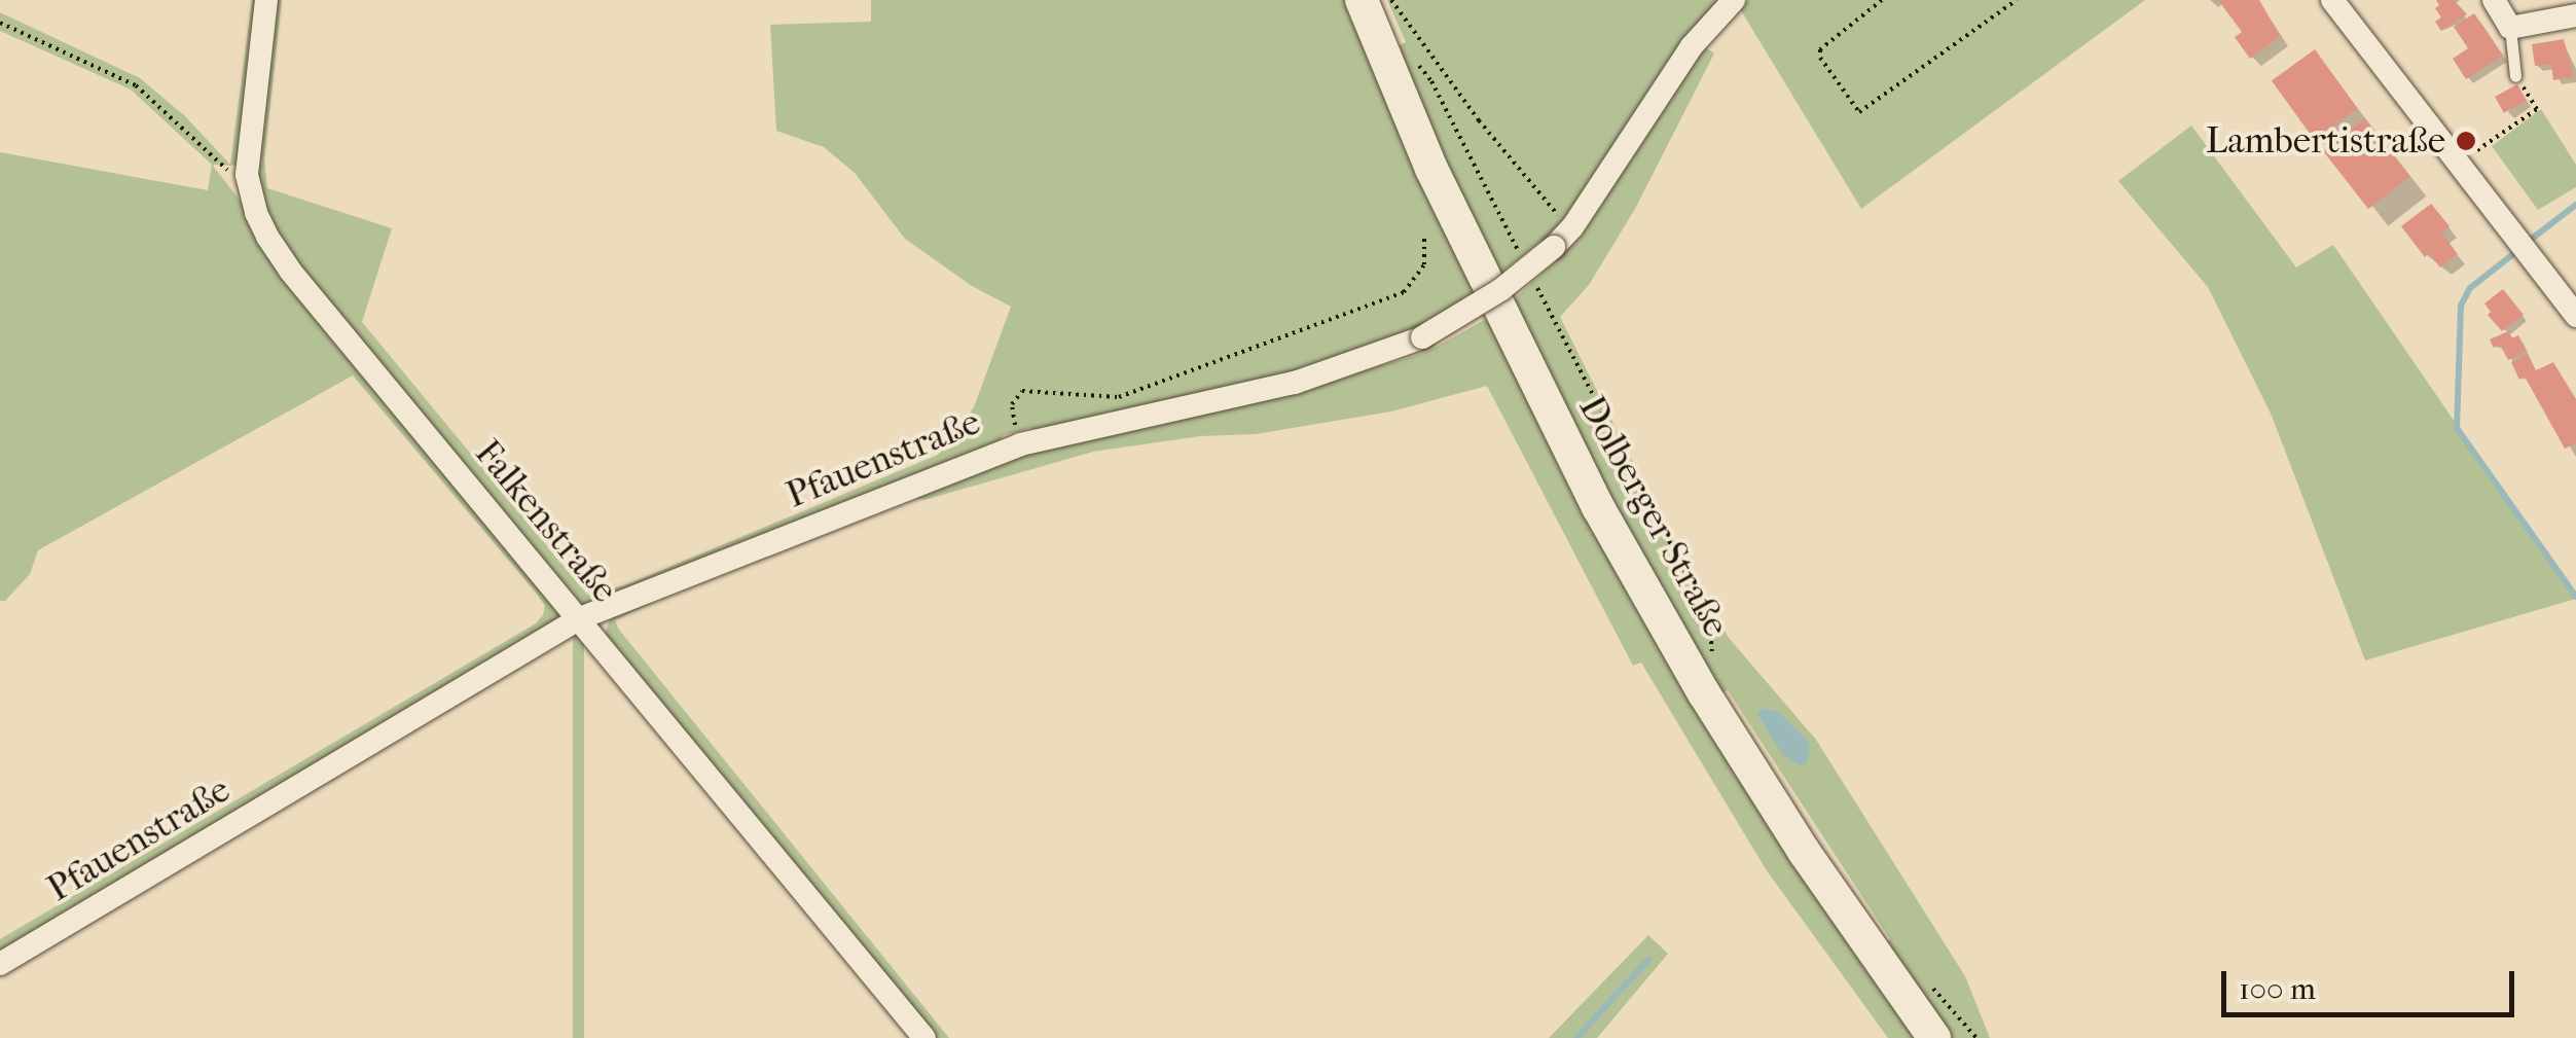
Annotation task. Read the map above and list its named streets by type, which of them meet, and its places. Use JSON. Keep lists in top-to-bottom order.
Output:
{
  "streets": {
    "main road": ["Dolberger Straße"],
    "street": ["Pfauenstraße", "Falkenstraße"]
  },
  "crossings": [
    ["Pfauenstraße", "Falkenstraße"]
  ],
  "places": ["Lambertistraße"],
  "scale_bar": "100 m"
}
